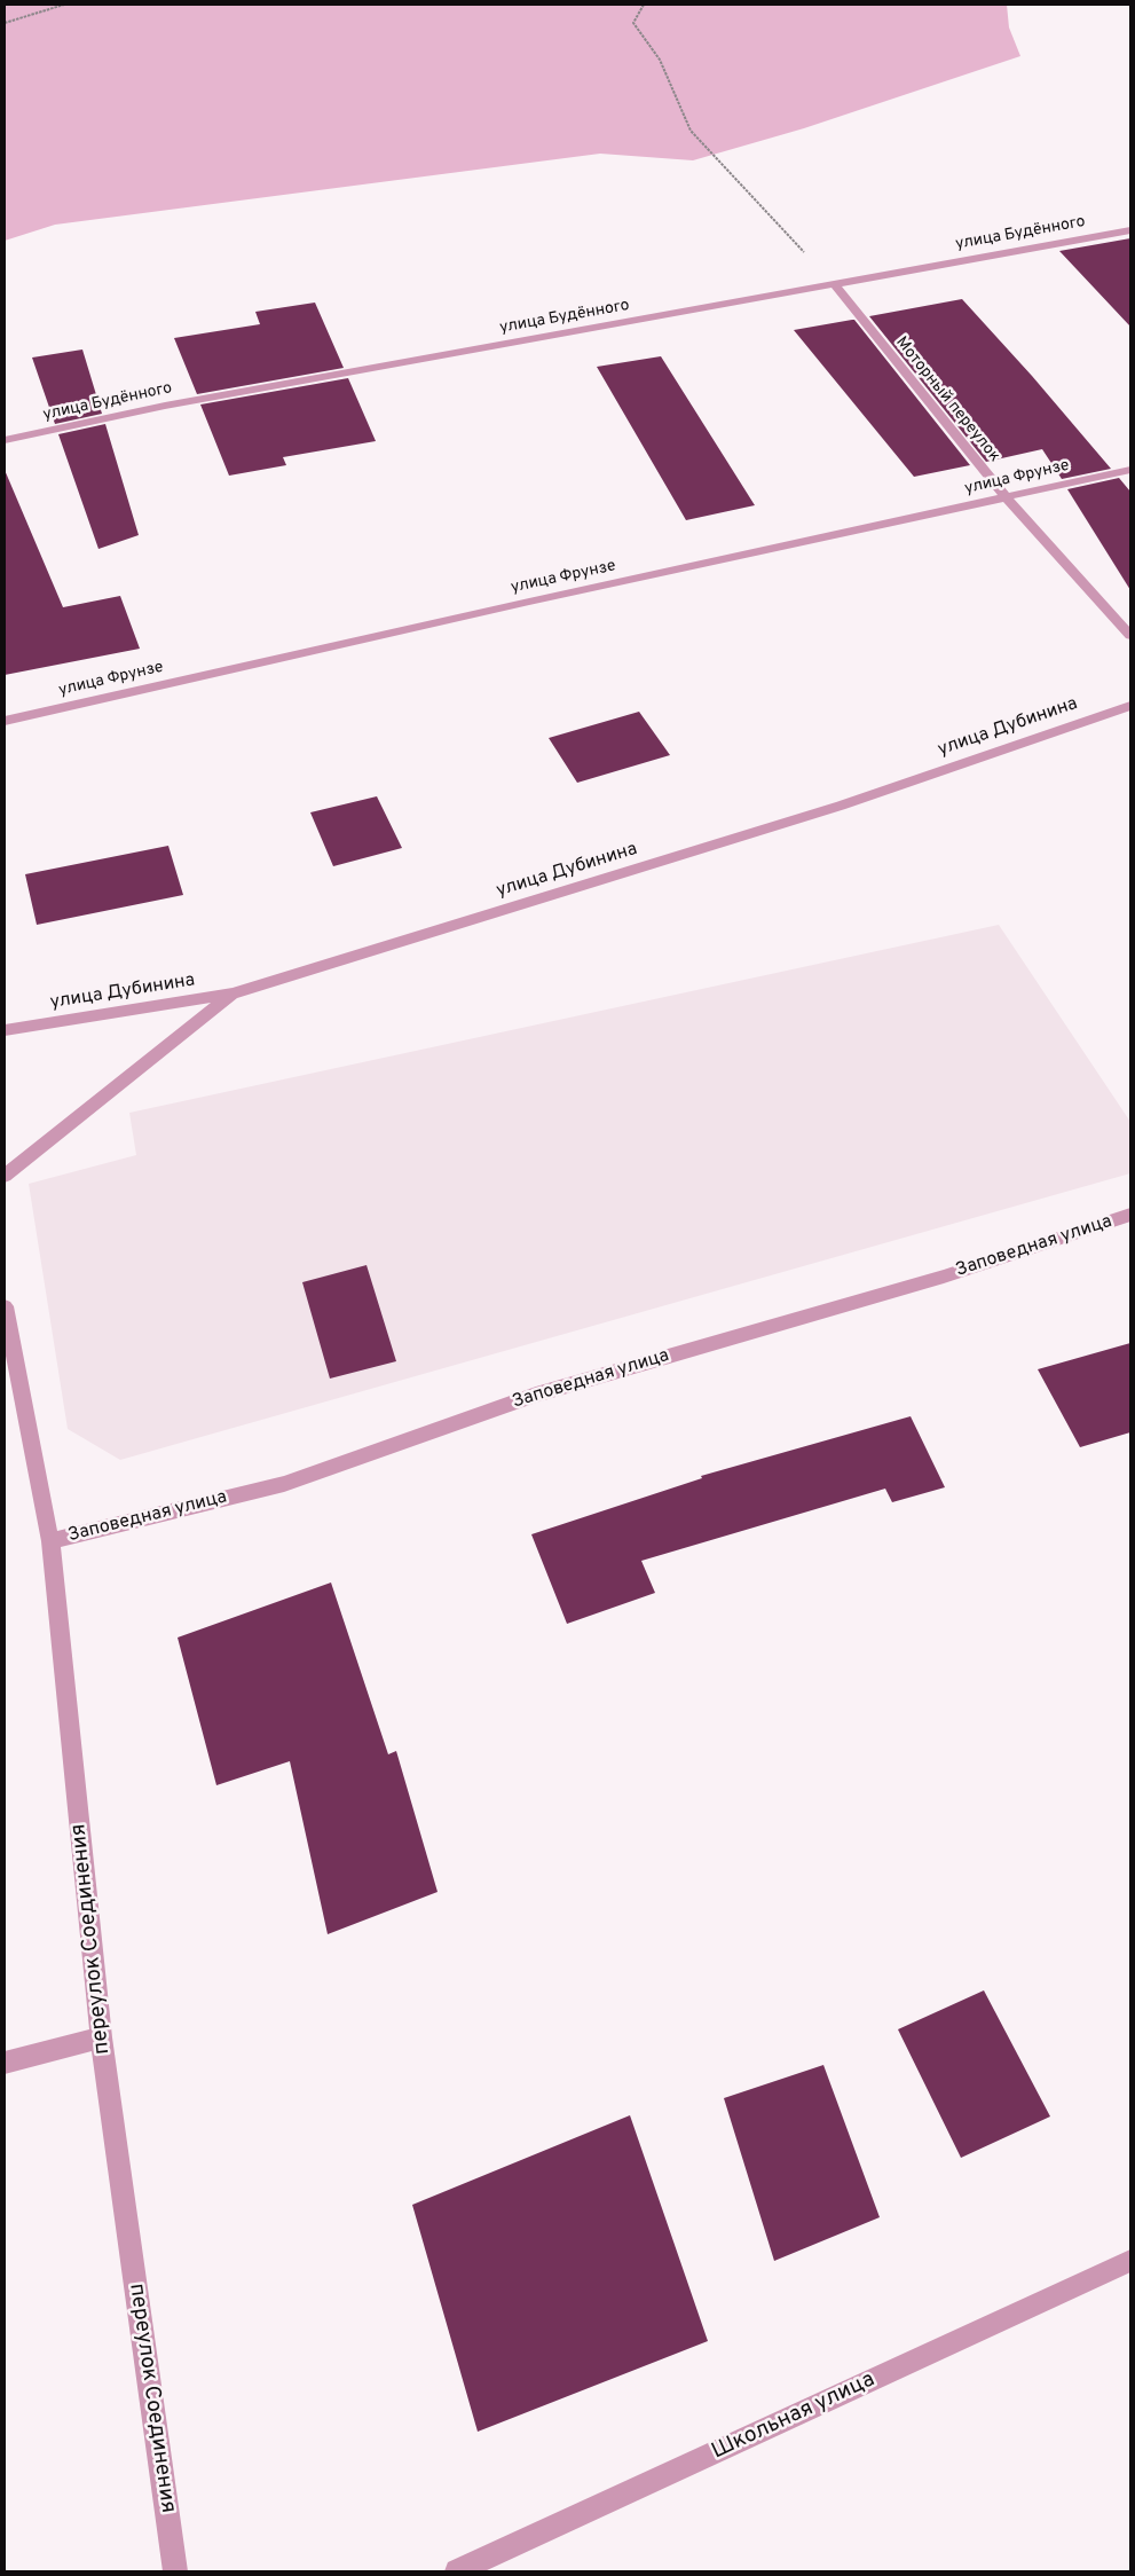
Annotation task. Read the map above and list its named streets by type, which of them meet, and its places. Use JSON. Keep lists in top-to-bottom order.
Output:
{
  "streets": {
    "street": [
      "улица Будённого",
      "Моторный переулок",
      "улица Фрунзе",
      "улица Дубинина",
      "Заповедная улица",
      "переулок Соединения",
      "Школьная улица"
    ]
  },
  "crossings": [
    ["улица Будённого", "Моторный переулок"],
    ["Моторный переулок", "улица Фрунзе"],
    ["Заповедная улица", "переулок Соединения"]
  ]
}
